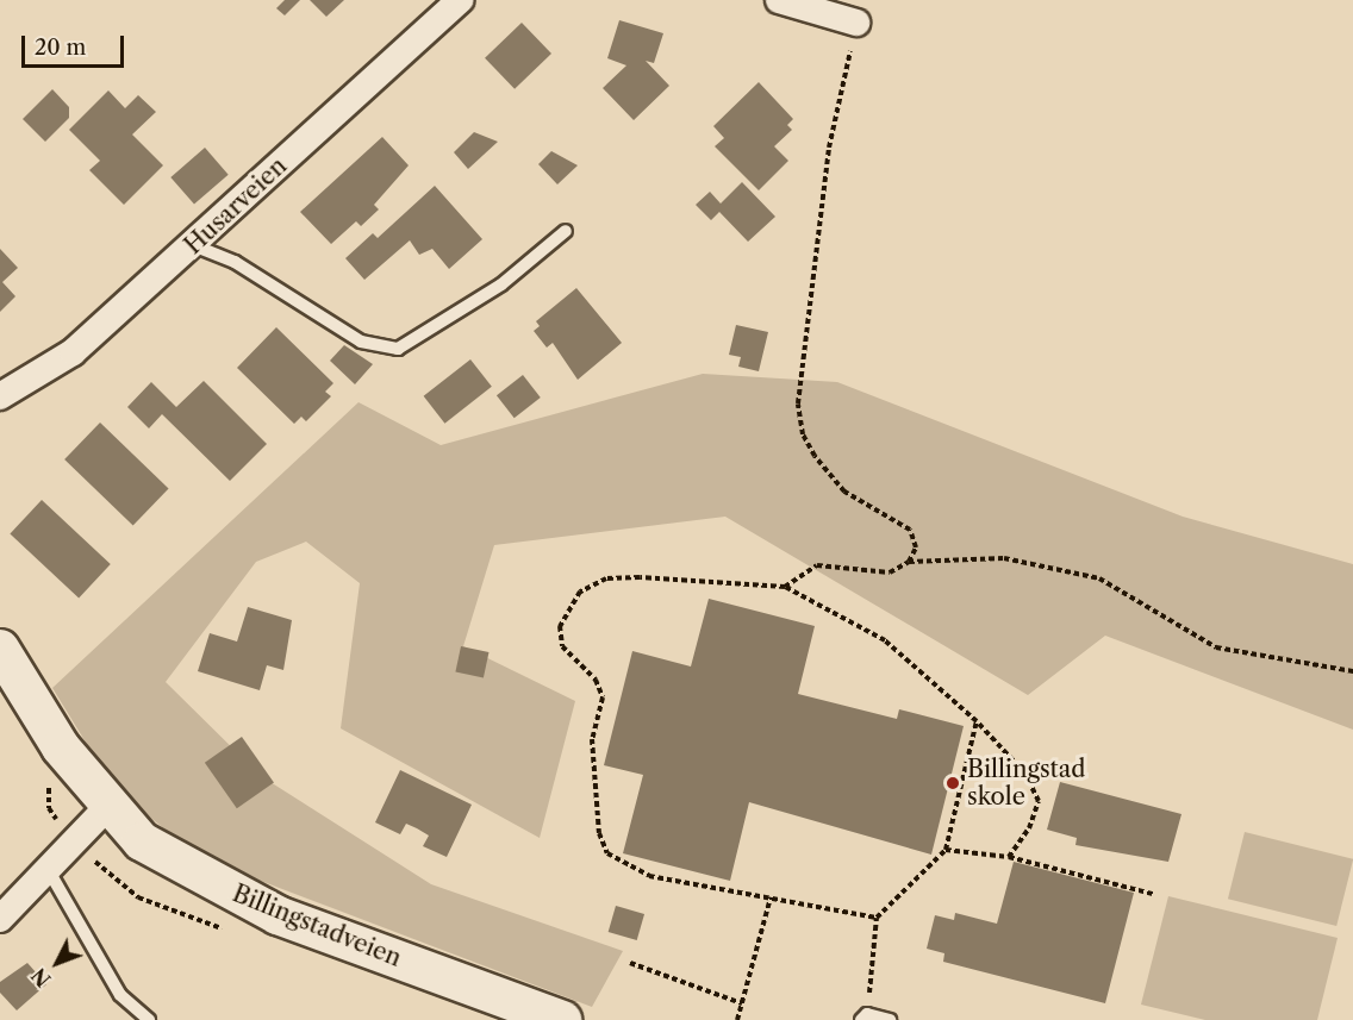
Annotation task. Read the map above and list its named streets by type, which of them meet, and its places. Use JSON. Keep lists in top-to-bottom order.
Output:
{
  "streets": {
    "main road": ["Billingstadveien"],
    "street": ["Husarveien"]
  },
  "places": ["Billingstad skole"],
  "scale_bar": "20 m",
  "north": "bottom left"
}
